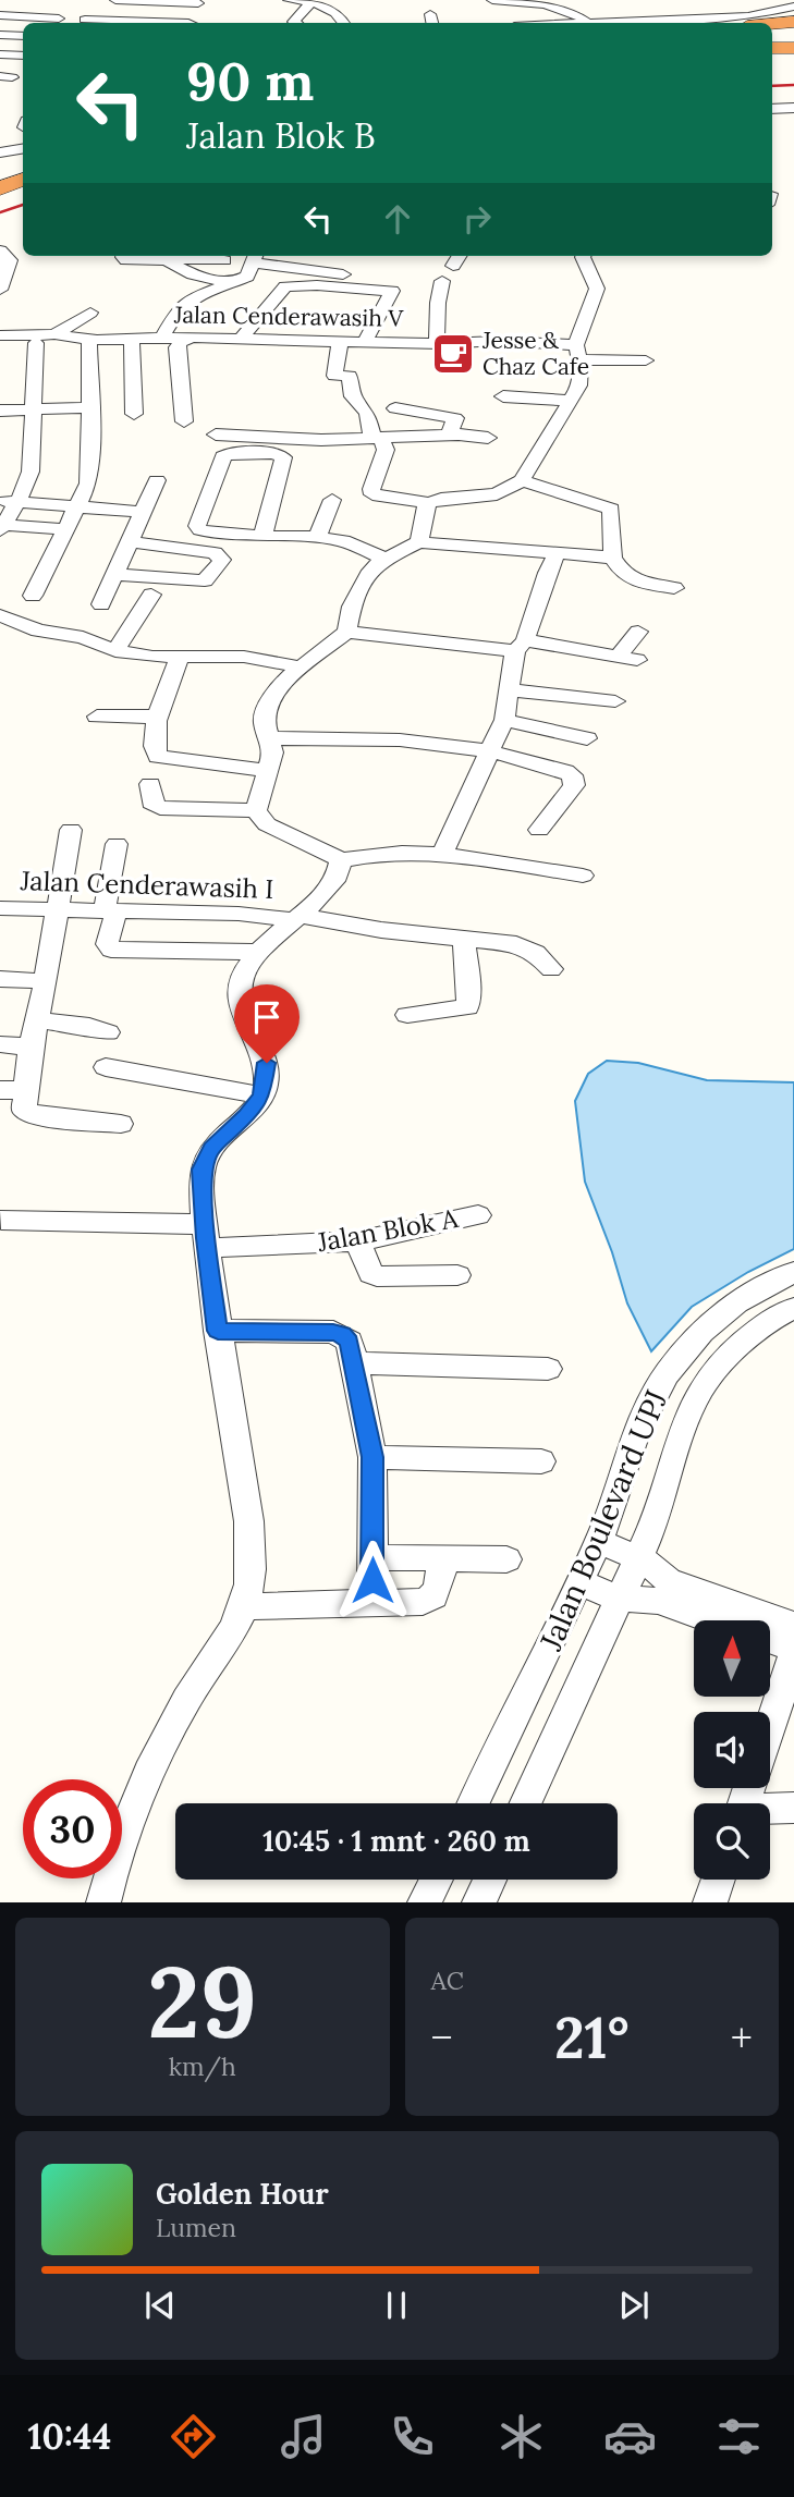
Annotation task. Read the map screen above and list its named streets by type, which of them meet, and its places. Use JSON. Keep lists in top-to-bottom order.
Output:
{
  "streets": {
    "street": [
      "Jalan Cenderawasih V",
      "Jalan Cenderawasih I",
      "Jalan Blok A",
      "Jalan Boulevard UPJ"
    ]
  },
  "places": {
    "cafe": ["Jesse & Chaz Cafe"]
  },
  "north": "top",
  "page": {
    "turn": ["90 m", "Jalan Blok B"],
    "limit": "30",
    "trip": "10:45 · 1 mnt · 260 m",
    "tile": [
      ["29", "km/h"],
      "AC"
    ],
    "heat": ["−", "21°", "+"],
    "song": ["Golden Hour", "Lumen"],
    "tabs": "10:44"
  }
}
